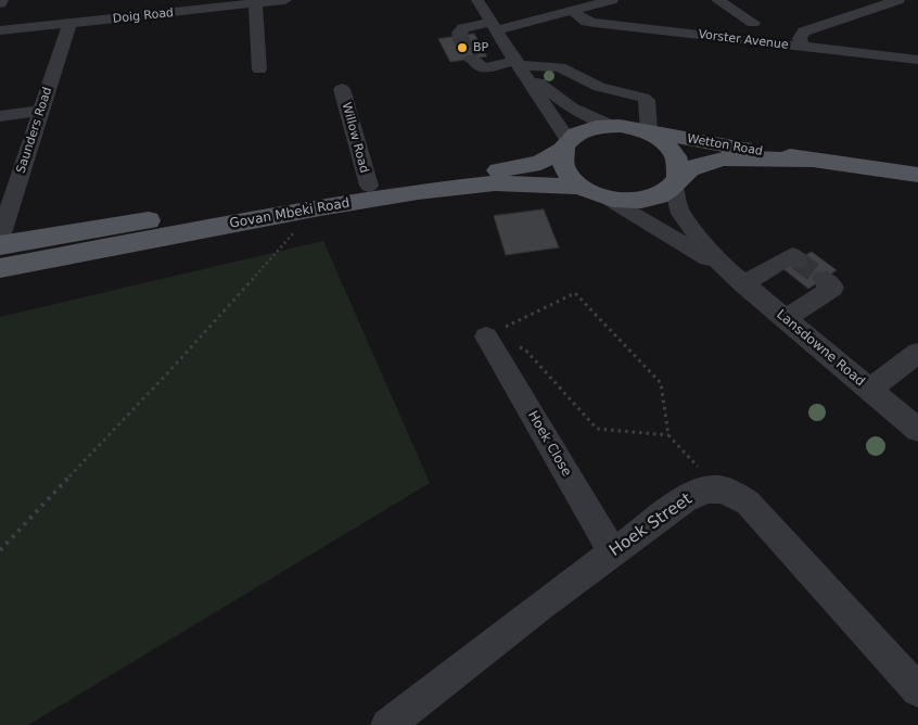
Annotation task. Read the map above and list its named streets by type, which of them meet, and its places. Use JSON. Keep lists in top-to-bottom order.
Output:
{
  "streets": {
    "main road": ["Wetton Road", "Govan Mbeki Road"],
    "street": [
      "Doig Road",
      "Vorster Avenue",
      "Saunders Road",
      "Willow Road",
      "Lansdowne Road",
      "Hoek Close",
      "Hoek Street"
    ]
  },
  "crossings": [
    ["Doig Road", "Saunders Road"],
    ["Willow Road", "Govan Mbeki Road"],
    ["Wetton Road", "Govan Mbeki Road"],
    ["Wetton Road", "Lansdowne Road"],
    ["Govan Mbeki Road", "Lansdowne Road"],
    ["Hoek Close", "Hoek Street"]
  ],
  "places": ["BP"]
}
